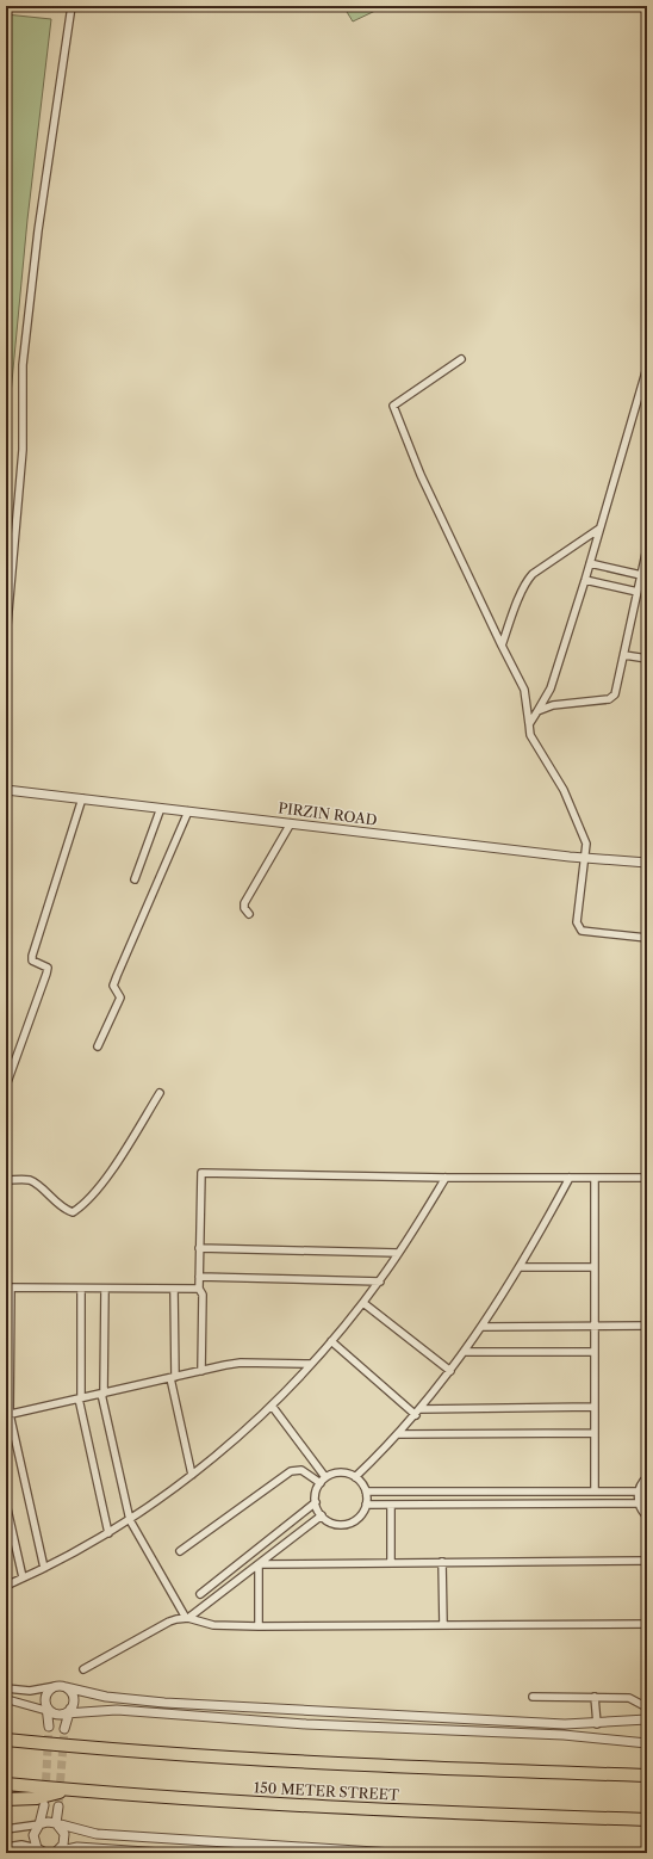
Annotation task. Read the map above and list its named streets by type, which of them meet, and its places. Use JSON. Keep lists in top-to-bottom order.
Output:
{
  "streets": {
    "highway": ["150 METER STREET"],
    "street": ["PIRZIN ROAD"]
  }
}
